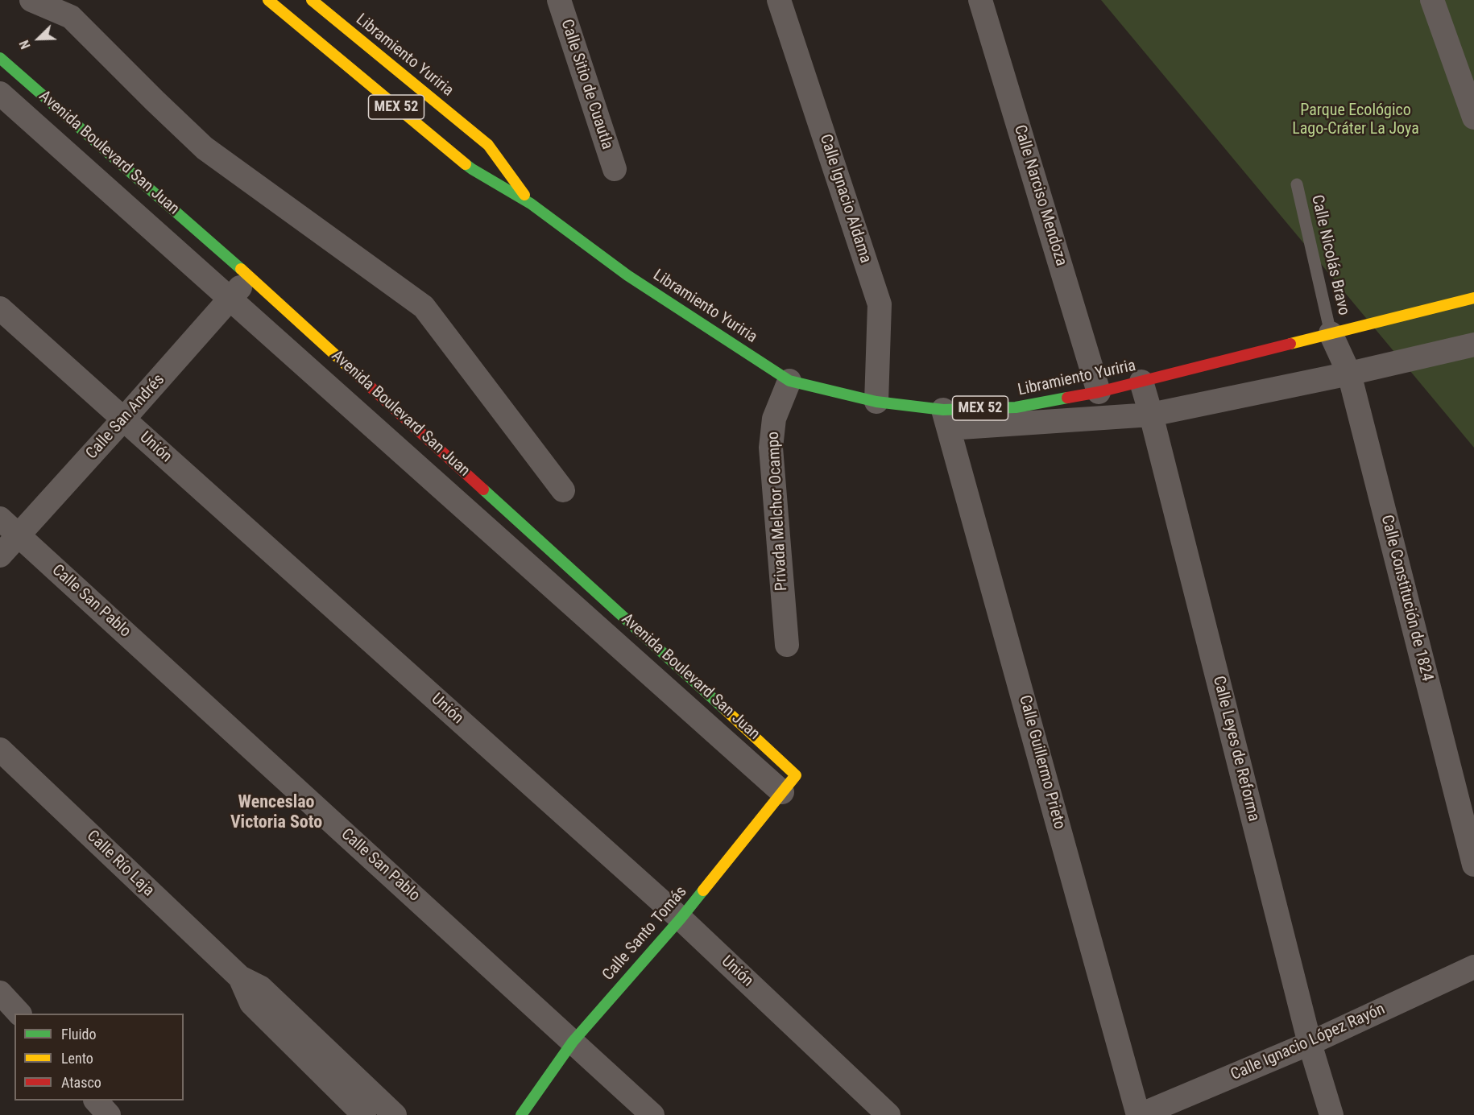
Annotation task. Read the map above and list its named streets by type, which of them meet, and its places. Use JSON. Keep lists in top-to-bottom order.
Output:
{
  "streets": {
    "main road": [
      "Libramiento Yuriria",
      "MEX 52",
      "Avenida Boulevard San Juan",
      "Calle Santo Tomás"
    ],
    "street": [
      "Calle Sitio de Cuautla",
      "Calle Narciso Mendoza",
      "Calle Ignacio Aldama",
      "Calle San Andrés",
      "Unión",
      "Privada Melchor Ocampo",
      "Calle Constitución de 1824",
      "Calle San Pablo",
      "Calle Leyes de Reforma",
      "Calle Guillermo Prieto",
      "Calle Río Laja",
      "Calle Ignacio López Rayón"
    ],
    "lane": ["Calle Nicolás Bravo"]
  },
  "crossings": [
    ["Libramiento Yuriria", "Calle Narciso Mendoza"],
    ["Libramiento Yuriria", "Calle Ignacio Aldama"],
    ["Libramiento Yuriria", "Calle Nicolás Bravo"],
    ["Libramiento Yuriria", "Privada Melchor Ocampo"],
    ["Libramiento Yuriria", "Calle Constitución de 1824"],
    ["Libramiento Yuriria", "Calle Leyes de Reforma"],
    ["Libramiento Yuriria", "Calle Guillermo Prieto"],
    ["Avenida Boulevard San Juan", "Calle San Andrés"],
    ["Avenida Boulevard San Juan", "Calle Santo Tomás"],
    ["Calle Nicolás Bravo", "Calle Constitución de 1824"],
    ["Calle San Andrés", "Unión"],
    ["Calle San Andrés", "Calle San Pablo"],
    ["Unión", "Calle Santo Tomás"],
    ["Calle San Pablo", "Calle Santo Tomás"],
    ["Calle Leyes de Reforma", "Calle Ignacio López Rayón"],
    ["Calle Guillermo Prieto", "Calle Ignacio López Rayón"]
  ],
  "districts": ["Wenceslao Victoria Soto"],
  "parks": ["Parque Ecológico Lago-Cráter La Joya"],
  "legend": ["Fluido", "Lento", "Atasco"],
  "north": "bottom left"
}
